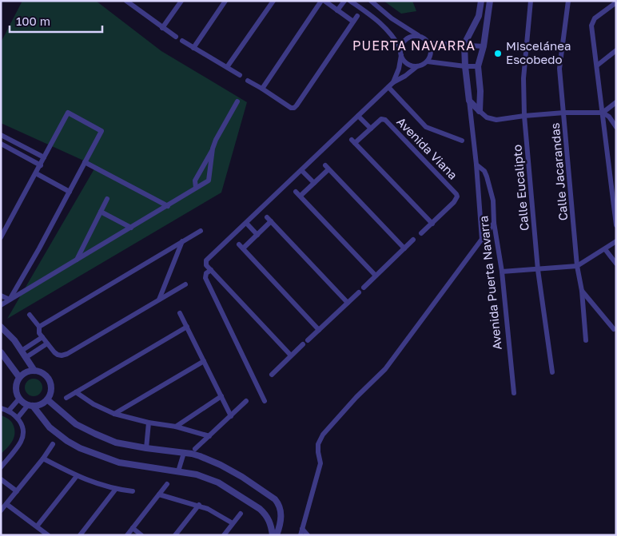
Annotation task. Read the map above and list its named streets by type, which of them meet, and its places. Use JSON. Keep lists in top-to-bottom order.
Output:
{
  "streets": {
    "street": [
      "Avenida Viana",
      "Calle Jacarandas",
      "Calle Eucalipto",
      "Avenida Puerta Navarra"
    ]
  },
  "districts": ["PUERTA NAVARRA"],
  "places": ["Miscelánea Escobedo"],
  "scale_bar": "100 m"
}
